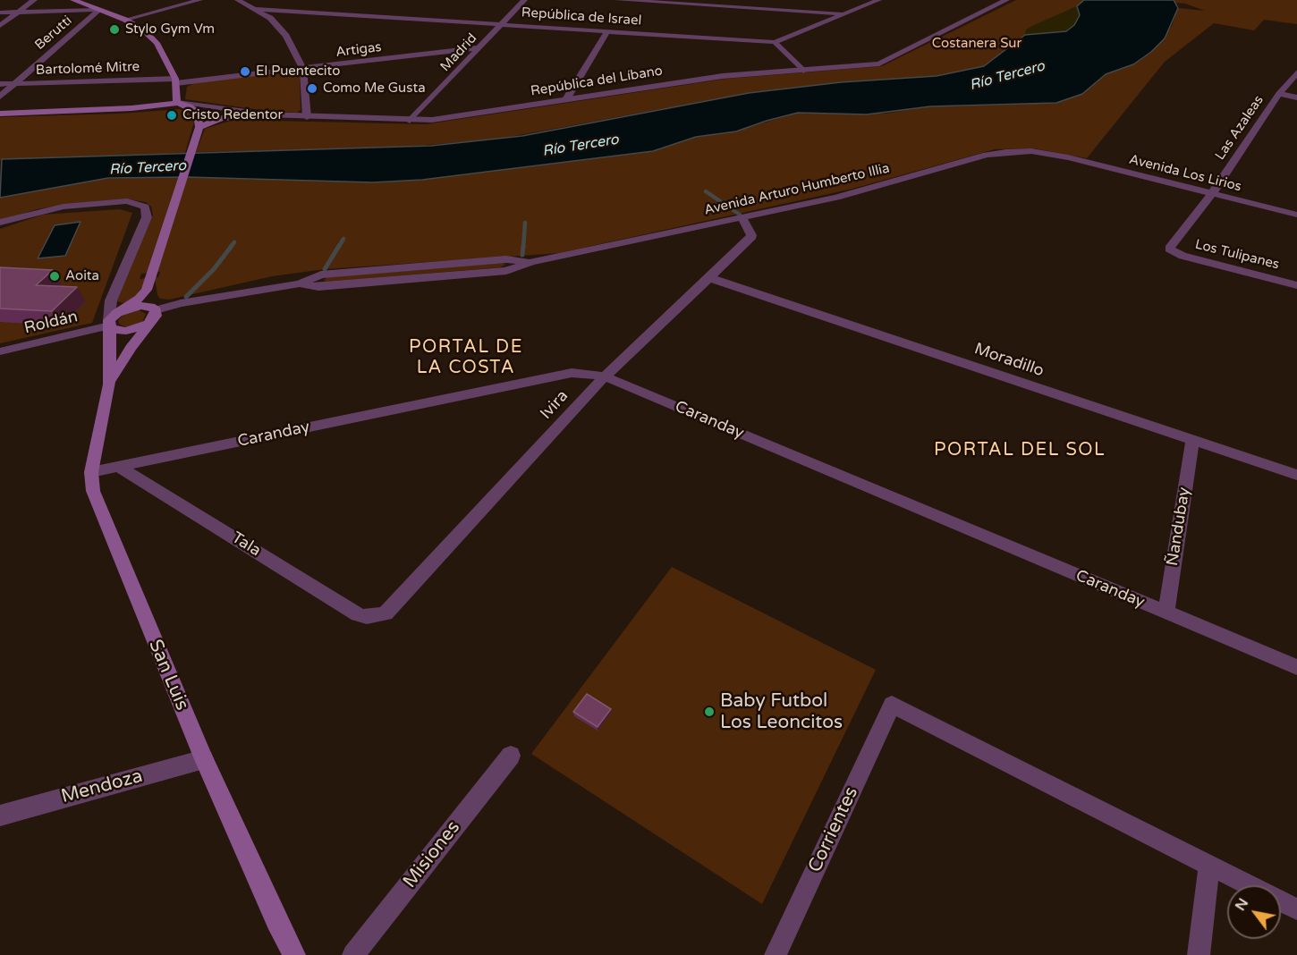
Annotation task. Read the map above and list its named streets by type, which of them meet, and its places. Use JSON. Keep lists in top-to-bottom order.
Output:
{
  "streets": {
    "main road": ["San Luis"],
    "street": [
      "República de Israel",
      "Berutti",
      "Artigas",
      "Madrid",
      "Bartolomé Mitre",
      "República del Líbano",
      "Las Azaleas",
      "Avenida Los Lirios",
      "Avenida Arturo Humberto Illia",
      "Los Tulipanes",
      "Roldán",
      "Moradillo",
      "Ivira",
      "Caranday",
      "Ñandubay",
      "Tala",
      "Mendoza",
      "Corrientes",
      "Misiones"
    ]
  },
  "crossings": [
    ["República de Israel", "Madrid"],
    ["Berutti", "Bartolomé Mitre"],
    ["Artigas", "Madrid"],
    ["Artigas", "Bartolomé Mitre"],
    ["Madrid", "República del Líbano"],
    ["Las Azaleas", "Avenida Los Lirios"],
    ["Las Azaleas", "Los Tulipanes"],
    ["Avenida Los Lirios", "Avenida Arturo Humberto Illia"],
    ["Avenida Arturo Humberto Illia", "Ivira"],
    ["Avenida Arturo Humberto Illia", "San Luis"],
    ["Roldán", "San Luis"],
    ["Moradillo", "Ivira"],
    ["Moradillo", "Ñandubay"],
    ["Ivira", "Caranday"],
    ["Ivira", "Tala"],
    ["Caranday", "Ñandubay"],
    ["Caranday", "Tala"],
    ["Caranday", "San Luis"],
    ["San Luis", "Mendoza"]
  ],
  "districts": ["PORTAL DE LA COSTA", "PORTAL DEL SOL"],
  "water": ["Río Tercero"],
  "parks": ["Costanera Sur"],
  "places": [
    "Stylo Gym Vm",
    "El Puentecito",
    "Como Me Gusta",
    "Cristo Redentor",
    "Aoita",
    "Baby Futbol Los Leoncitos"
  ],
  "north": "top left"
}
